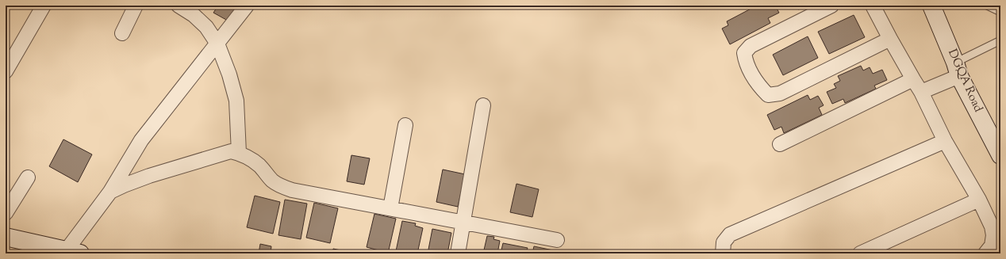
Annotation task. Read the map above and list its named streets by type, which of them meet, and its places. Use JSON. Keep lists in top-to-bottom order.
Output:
{
  "streets": {
    "main road": ["DGQA Road"]
  }
}
